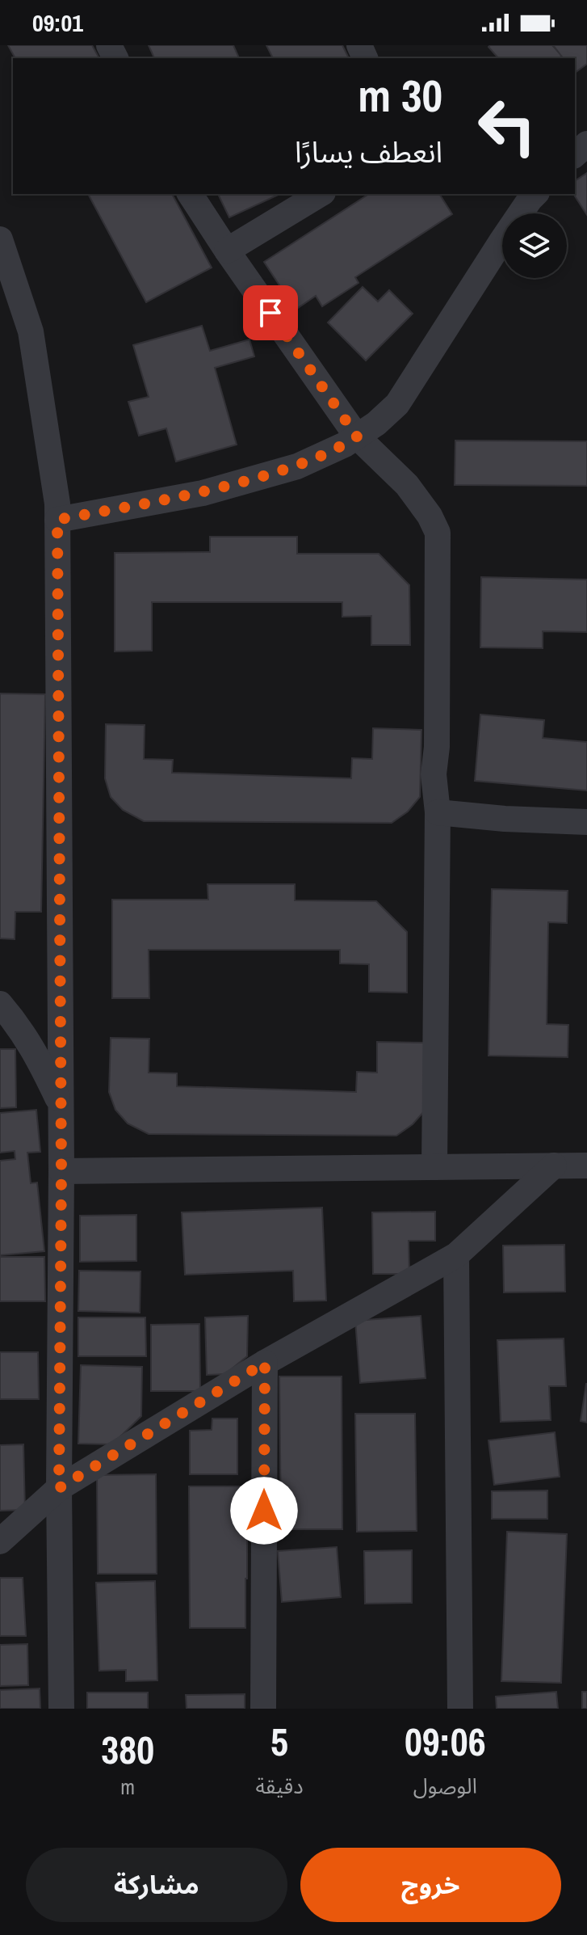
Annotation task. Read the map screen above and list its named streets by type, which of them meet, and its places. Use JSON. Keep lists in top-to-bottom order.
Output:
{
  "page": {
    "status": "09:01",
    "turn": ["30 m", "انعطف يسارًا"],
    "eta": [
      "09:06",
      "الوصول",
      "5",
      "دقيقة",
      "380",
      "m"
    ],
    "buttons": ["خروج", "مشاركة"]
  }
}
